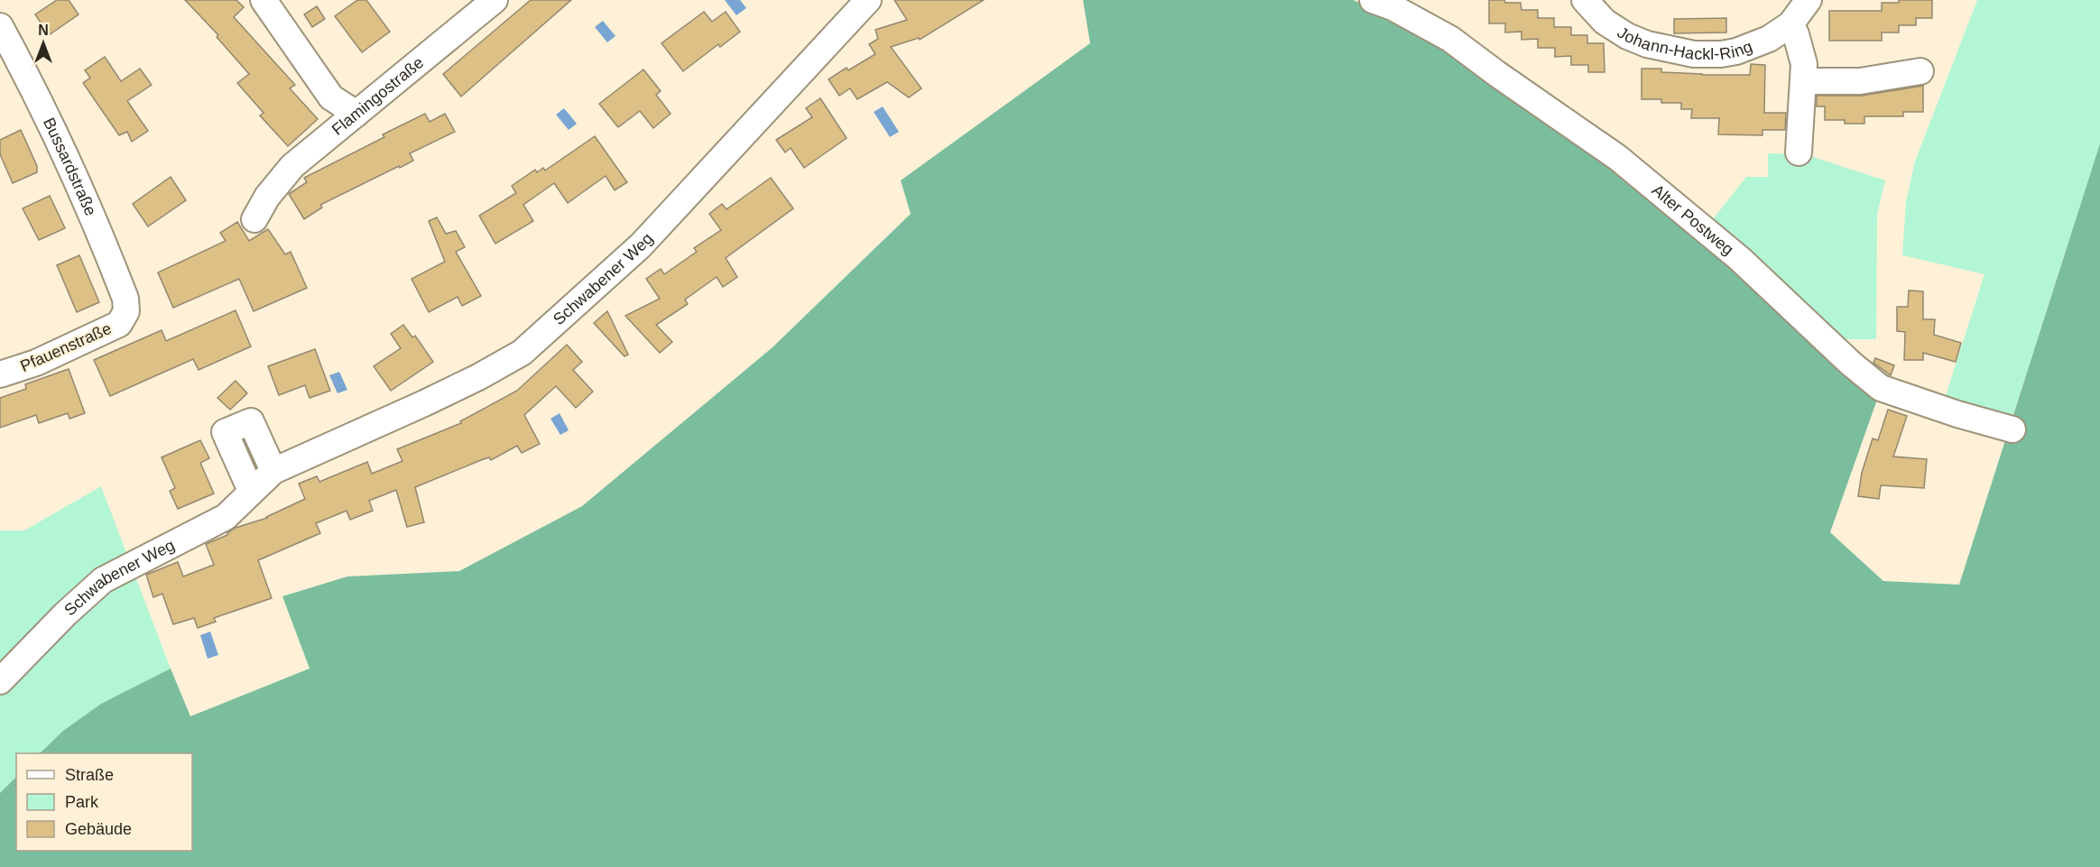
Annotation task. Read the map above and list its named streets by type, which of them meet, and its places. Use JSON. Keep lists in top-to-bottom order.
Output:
{
  "streets": {
    "street": [
      "Johann-Hackl-Ring",
      "Flamingostraße",
      "Bussardstraße",
      "Alter Postweg",
      "Schwabener Weg",
      "Pfauenstraße"
    ]
  },
  "crossings": [
    ["Bussardstraße", "Pfauenstraße"]
  ],
  "legend": ["Straße", "Park", "Gebäude"],
  "north": "top"
}
